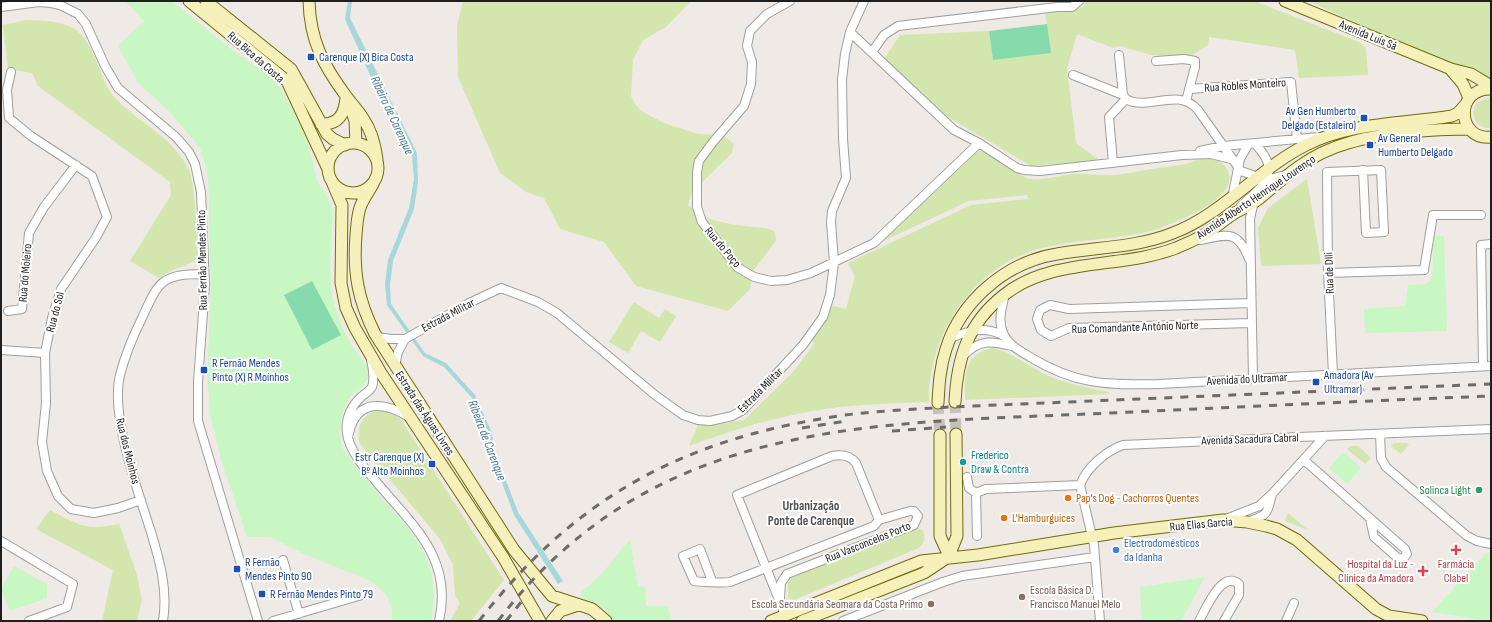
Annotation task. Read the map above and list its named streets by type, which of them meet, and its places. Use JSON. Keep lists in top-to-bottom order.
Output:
{
  "streets": {
    "street": [
      "Avenida Luís Sá",
      "Rua Bica da Costa",
      "Rua Robles Monteiro",
      "Avenida Alberto Henrique Lourenço",
      "Rua do Poço",
      "Rua Fernão Mendes Pinto",
      "Rua do Moleiro",
      "Rua de DIli",
      "Rua do Sol",
      "Estrada Militar",
      "Rua Comandante António Norte",
      "Avenida do Ultramar",
      "Estrada das Águas Livres",
      "Avenida Sacadura Cabral",
      "Rua dos Moinhos",
      "Rua Elias Garcia",
      "Rua Vasconcelos Porto"
    ]
  },
  "crossings": [
    ["Avenida Luís Sá", "Avenida Alberto Henrique Lourenço"],
    ["Rua Bica da Costa", "Estrada das Águas Livres"],
    ["Avenida Alberto Henrique Lourenço", "Avenida do Ultramar"],
    ["Rua do Poço", "Estrada Militar"],
    ["Rua Fernão Mendes Pinto", "Rua dos Moinhos"],
    ["Rua do Moleiro", "Rua do Sol"],
    ["Rua de DIli", "Avenida do Ultramar"],
    ["Rua do Sol", "Rua dos Moinhos"]
  ],
  "districts": ["Urbanização Ponte de Carenque"],
  "water": ["Ribeira de Carenque"],
  "places": {
    "transit": [
      "Carenque (X) Bica Costa",
      "Av Gen Humberto Delgado (Estaleiro)",
      "Av General Humberto Delgado",
      "R Fernão Mendes Pinto (X) R Moínhos",
      "Amadora (Av Ultramar)",
      "Estr Carenque (X) Bº Alto Moínhos",
      "R Fernão Mendes Pinto 90",
      "R Fernão Mendes Pinto 79"
    ],
    "other": [
      "Frederico Draw & Contra",
      "Solinca Light",
      "Pap's Dog - Cachorros Quentes",
      "L'Hamburguices",
      "Electrodomésticos da Idanha",
      "Escola Básica D. Francisco Manuel Melo",
      "Escola Secundária Seomara da Costa Primo"
    ],
    "health": ["Farmácia Clabel", "Hospital da Luz - Clínica da Amadora"]
  }
}
